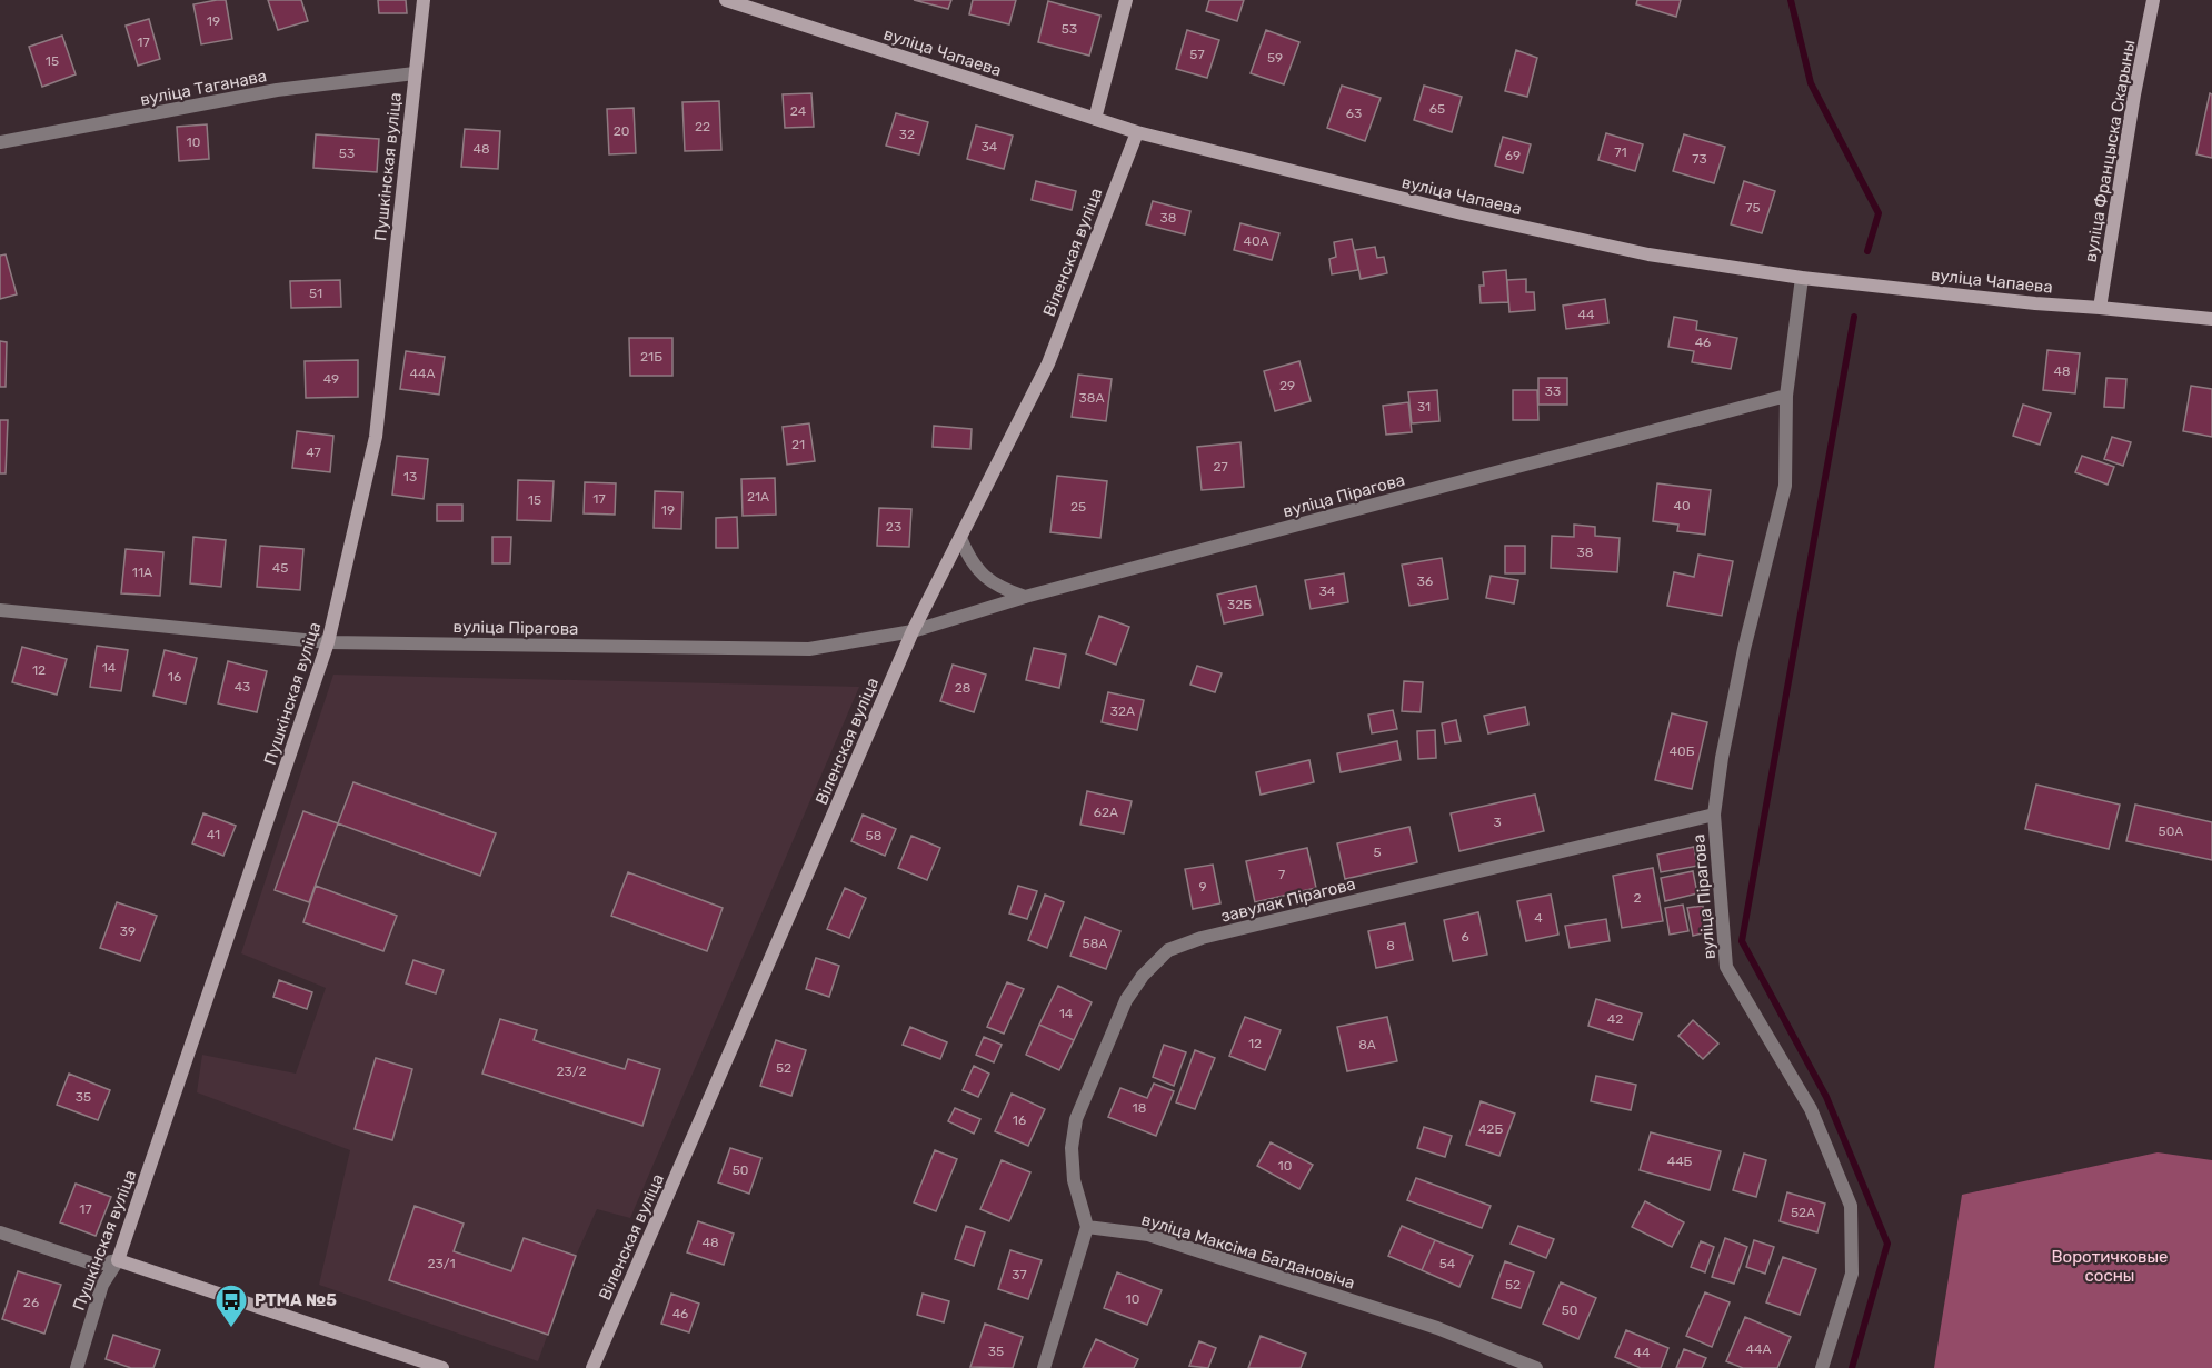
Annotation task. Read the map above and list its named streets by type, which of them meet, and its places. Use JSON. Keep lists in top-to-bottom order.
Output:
{
  "streets": {
    "street": [
      "вуліца Чапаева",
      "вуліца Таганава",
      "вуліца Францыска Скарыны",
      "Пушкінская вуліца",
      "Віленская вуліца",
      "вуліца Пірагова",
      "завулак Пірагова",
      "вуліца Максіма Багдановіча"
    ]
  },
  "crossings": [
    ["вуліца Чапаева", "вуліца Францыска Скарыны"],
    ["вуліца Чапаева", "Віленская вуліца"],
    ["вуліца Чапаева", "вуліца Пірагова"],
    ["вуліца Таганава", "Пушкінская вуліца"],
    ["Пушкінская вуліца", "вуліца Пірагова"],
    ["Віленская вуліца", "вуліца Пірагова"],
    ["вуліца Пірагова", "завулак Пірагова"],
    ["завулак Пірагова", "вуліца Максіма Багдановіча"]
  ],
  "parks": ["Воротичковые сосны"],
  "places": {
    "bus stop": ["РТМА №5"]
  },
  "house_numbers": [
    "19",
    "53",
    "17",
    "57",
    "59",
    "15",
    "65",
    "24",
    "63",
    "22",
    "20",
    "32",
    "10",
    "34",
    "48",
    "71",
    "53",
    "69",
    "73",
    "75",
    "38",
    "40А",
    "51",
    "44",
    "46",
    "21Б",
    "48",
    "44А",
    "49",
    "29",
    "33",
    "38А",
    "31",
    "21",
    "47",
    "27",
    "13",
    "21А",
    "17",
    "15",
    "40",
    "25",
    "19",
    "23",
    "38",
    "45",
    "11А",
    "36",
    "34",
    "32Б",
    "14",
    "12",
    "16",
    "43",
    "28",
    "32А",
    "40Б",
    "62А",
    "3",
    "50А",
    "41",
    "58",
    "5",
    "7",
    "9",
    "2",
    "4",
    "39",
    "6",
    "58А",
    "8",
    "14",
    "42",
    "12",
    "8А",
    "52",
    "23/2",
    "35",
    "18",
    "16",
    "42Б",
    "44Б",
    "10",
    "50",
    "17",
    "52А",
    "48",
    "23/1",
    "54",
    "37",
    "52",
    "10",
    "26",
    "50",
    "46",
    "44А",
    "35",
    "44"
  ]
}
